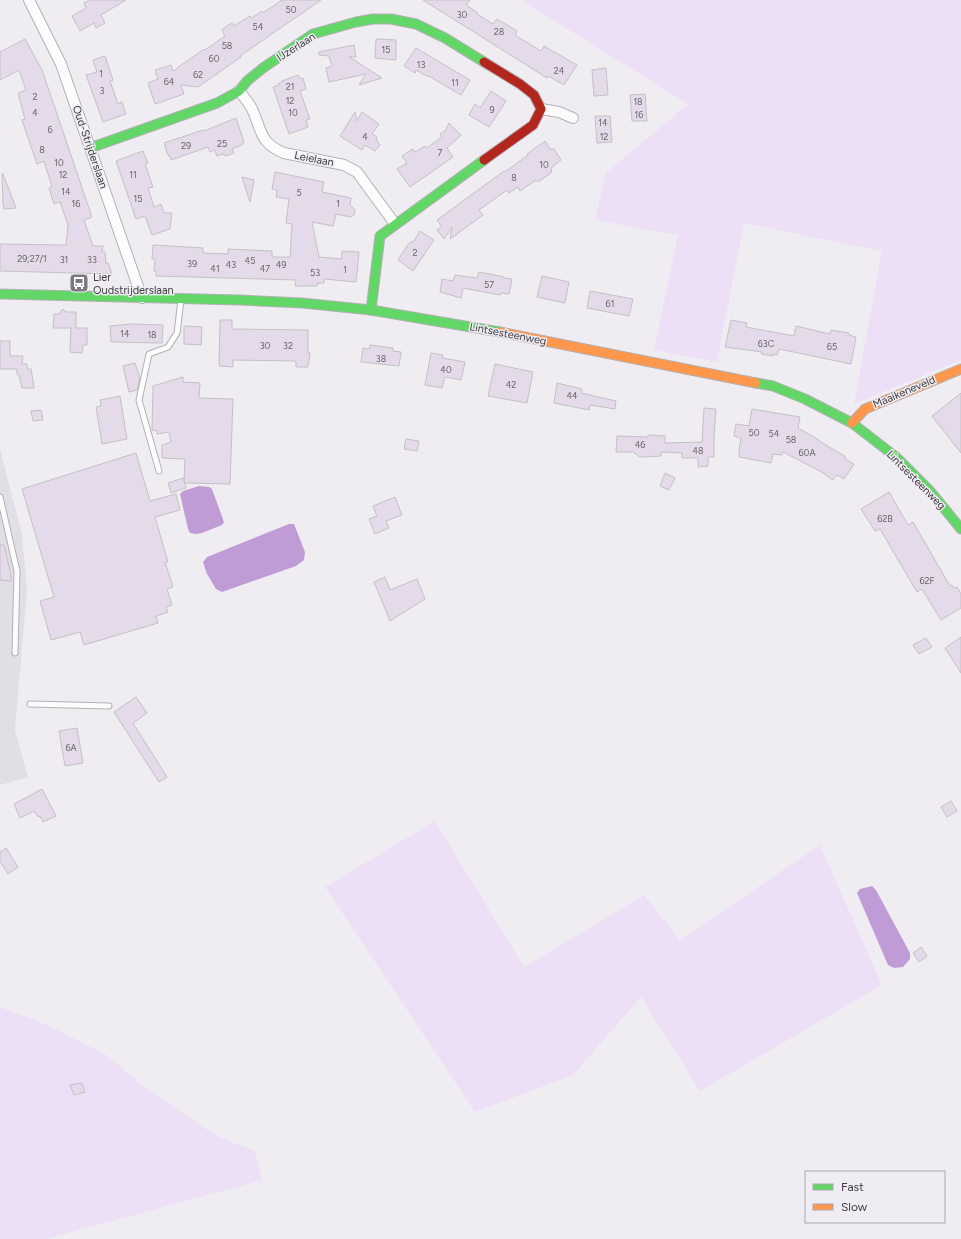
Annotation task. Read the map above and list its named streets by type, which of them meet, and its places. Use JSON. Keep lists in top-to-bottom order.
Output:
{
  "streets": {
    "street": [
      "IJzerlaan",
      "Oud-Strijderslaan",
      "Leielaan",
      "Lintsesteenweg",
      "Maaikeneveld"
    ]
  },
  "crossings": [
    ["IJzerlaan", "Oud-Strijderslaan"],
    ["IJzerlaan", "Leielaan"],
    ["Oud-Strijderslaan", "Lintsesteenweg"],
    ["Lintsesteenweg", "Maaikeneveld"]
  ],
  "places": {
    "bus stop": ["Lier Oudstrijderslaan"]
  },
  "house_numbers": [
    "50",
    "30",
    "54",
    "28",
    "58",
    "15",
    "60",
    "13",
    "24",
    "1",
    "62",
    "64",
    "11",
    "21",
    "3",
    "2",
    "12",
    "18",
    "9",
    "4",
    "10",
    "16",
    "14",
    "6",
    "4",
    "12",
    "25",
    "29",
    "8",
    "7",
    "10",
    "10",
    "12",
    "11",
    "8",
    "14",
    "5",
    "15",
    "16",
    "1",
    "2",
    "29;27/1",
    "31",
    "33",
    "45",
    "39",
    "43",
    "49",
    "41",
    "47",
    "1",
    "53",
    "57",
    "61",
    "14",
    "18",
    "63C",
    "30",
    "32",
    "65",
    "38",
    "40",
    "42",
    "44",
    "50",
    "54",
    "58",
    "46",
    "48",
    "60A",
    "62B",
    "62F",
    "6A"
  ],
  "legend": ["Fast", "Slow"]
}
